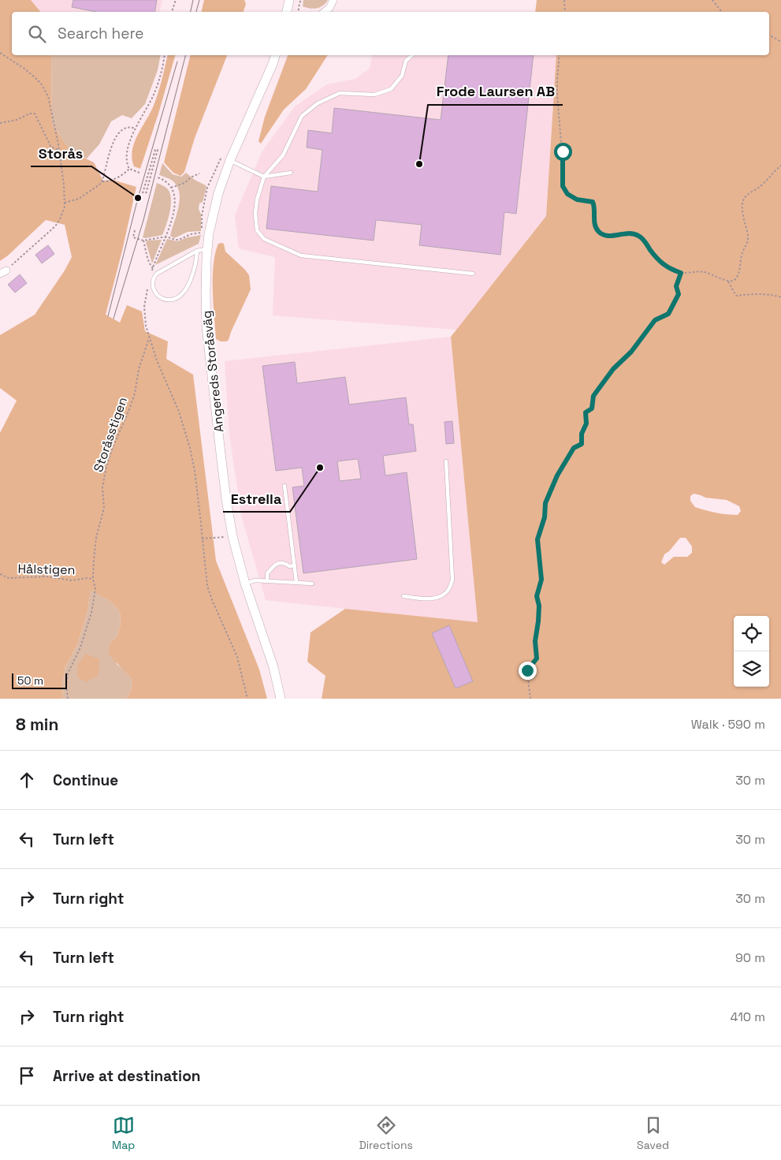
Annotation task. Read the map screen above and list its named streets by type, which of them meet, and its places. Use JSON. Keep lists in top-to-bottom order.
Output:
{
  "streets": {
    "street": ["Angereds Storåsväg"],
    "path": ["Storåsstigen", "Hålstigen"]
  },
  "crossings": [
    ["Storåsstigen", "Hålstigen"]
  ],
  "places": ["Frode Laursen AB", "Storås", "Estrella"],
  "scale_bar": "50 m",
  "page": {
    "search": "Search here",
    "scale": "50 m",
    "heading": ["8 min", "Walk · 590 m"],
    "list": [
      ["Continue", "30 m"],
      ["Turn left", "30 m"],
      ["Turn right", "30 m"],
      ["Turn left", "90 m"],
      ["Turn right", "410 m"],
      "Arrive at destination"
    ],
    "nav": ["Map", "Directions", "Saved"]
  }
}
